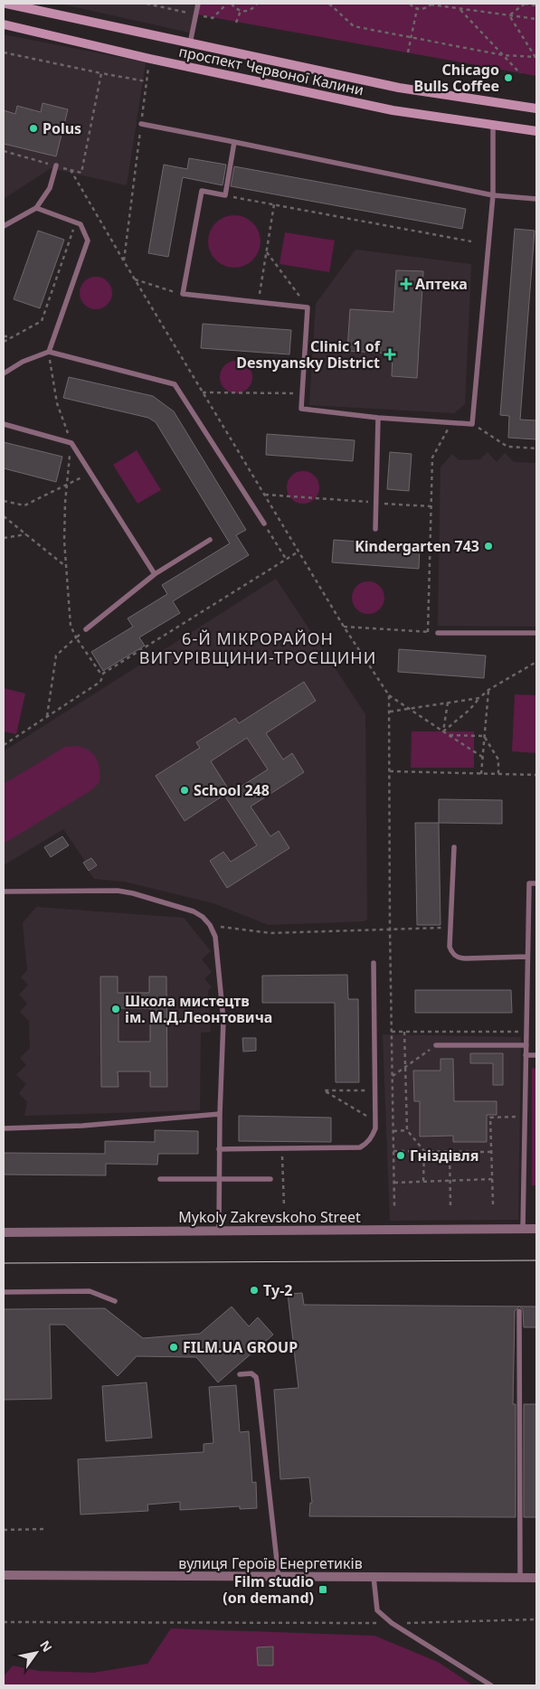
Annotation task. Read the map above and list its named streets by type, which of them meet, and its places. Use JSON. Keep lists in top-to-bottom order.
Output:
{
  "streets": {
    "main road": ["проспект Червоної Калини"],
    "street": ["Mykoly Zakrevskoho Street", "вулиця Героїв Енергетиків"]
  },
  "districts": ["6-Й МІКРОРАЙОН ВИГУРІВЩИНИ-ТРОЄЩИНИ"],
  "places": {
    "other": [
      "Chicago Bulls Coffee",
      "Polus",
      "Kindergarten 743",
      "School 248",
      "Школа мистецтв ім. М.Д.Леонтовича",
      "Гніздівля",
      "Ту-2",
      "FILM.UA GROUP"
    ],
    "health": ["Аптека", "Clinic 1 of Desnyansky District"],
    "transit": ["Film studio (on demand)"]
  },
  "north": "top right"
}
